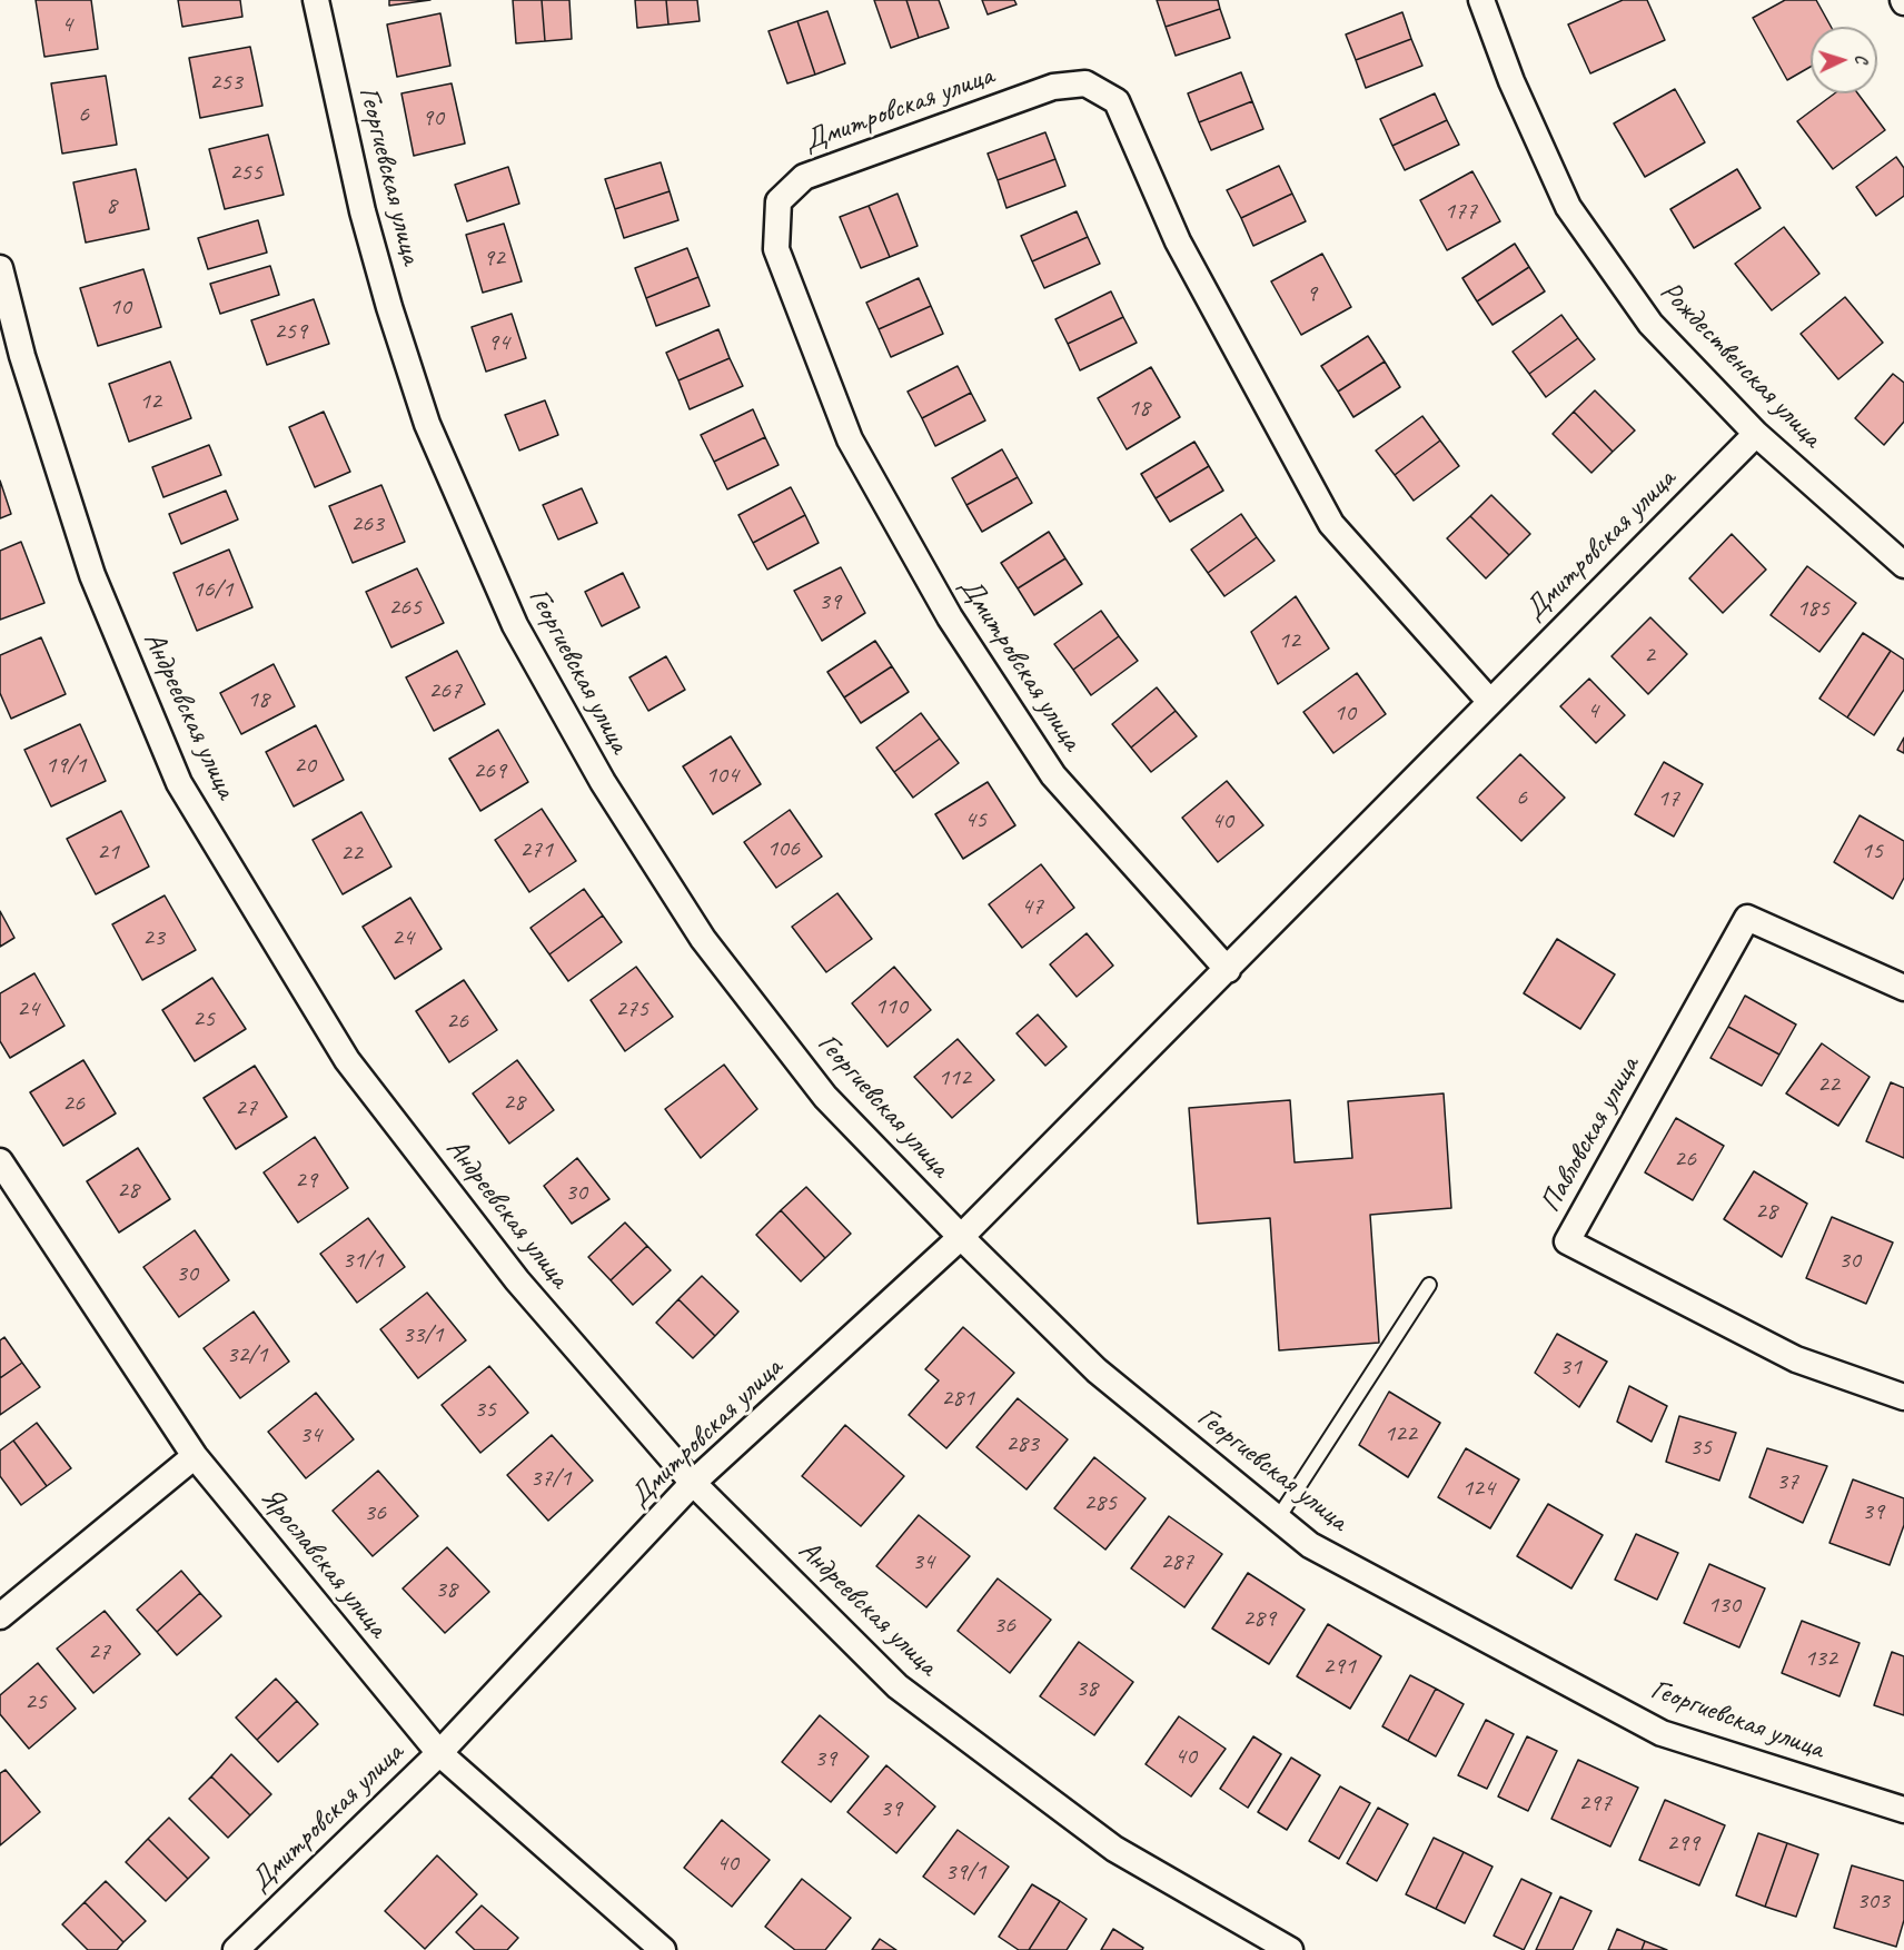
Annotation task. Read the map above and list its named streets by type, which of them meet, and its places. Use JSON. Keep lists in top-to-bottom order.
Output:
{
  "streets": {
    "street": [
      "Дмитровская улица",
      "Георгиевская улица",
      "Рождественская улица",
      "Андреевская улица",
      "Павловская улица",
      "Ярославская улица"
    ]
  },
  "crossings": [
    ["Дмитровская улица", "Георгиевская улица"],
    ["Дмитровская улица", "Рождественская улица"],
    ["Дмитровская улица", "Андреевская улица"],
    ["Дмитровская улица", "Ярославская улица"]
  ],
  "house_numbers": [
    "4",
    "253",
    "6",
    "90",
    "255",
    "8",
    "177",
    "92",
    "9",
    "10",
    "259",
    "94",
    "12",
    "18",
    "263",
    "16/1",
    "39",
    "265",
    "185",
    "12",
    "2",
    "267",
    "18",
    "4",
    "10",
    "19/1",
    "20",
    "269",
    "104",
    "6",
    "17",
    "45",
    "40",
    "106",
    "271",
    "15",
    "21",
    "22",
    "47",
    "23",
    "24",
    "110",
    "24",
    "275",
    "25",
    "26",
    "112",
    "22",
    "28",
    "26",
    "27",
    "26",
    "29",
    "28",
    "30",
    "28",
    "31/1",
    "30",
    "30",
    "33/1",
    "32/1",
    "31",
    "281",
    "35",
    "122",
    "34",
    "283",
    "35",
    "37/1",
    "37",
    "124",
    "285",
    "39",
    "36",
    "34",
    "287",
    "38",
    "130",
    "289",
    "36",
    "27",
    "132",
    "291",
    "38",
    "25",
    "40",
    "39",
    "297",
    "39",
    "299",
    "40",
    "39/1",
    "303"
  ],
  "north": "right"
}
